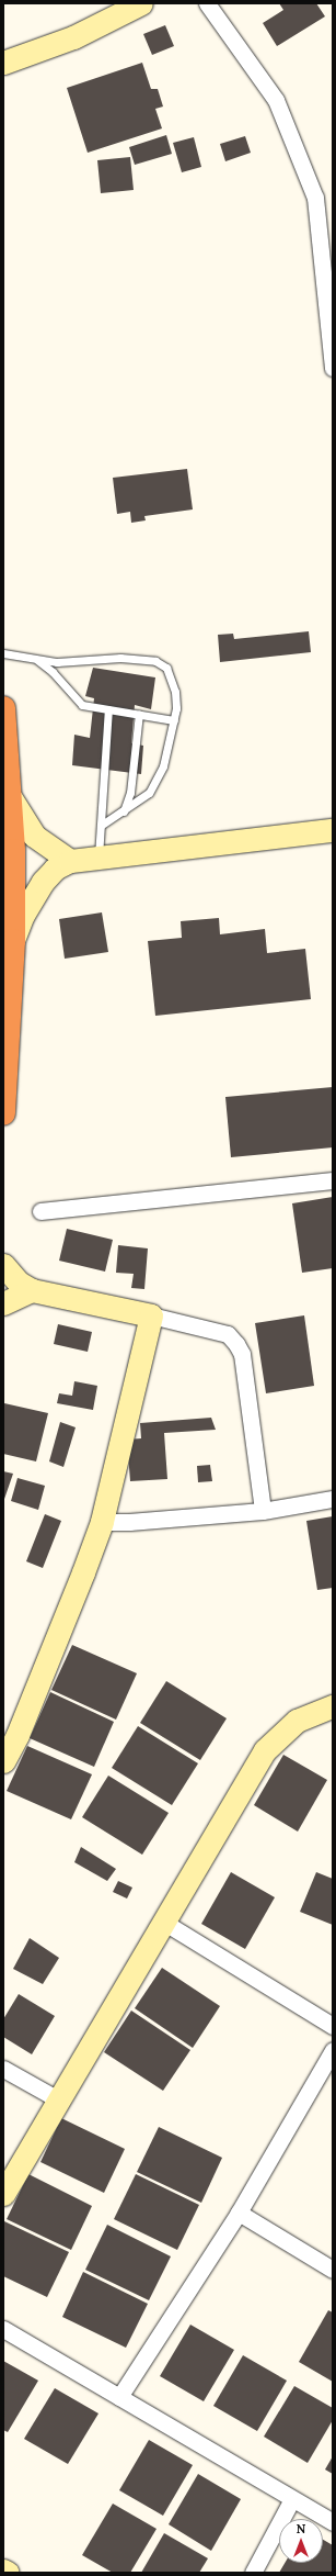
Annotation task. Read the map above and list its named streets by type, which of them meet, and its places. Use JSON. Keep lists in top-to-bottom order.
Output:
{
  "north": "top"
}
